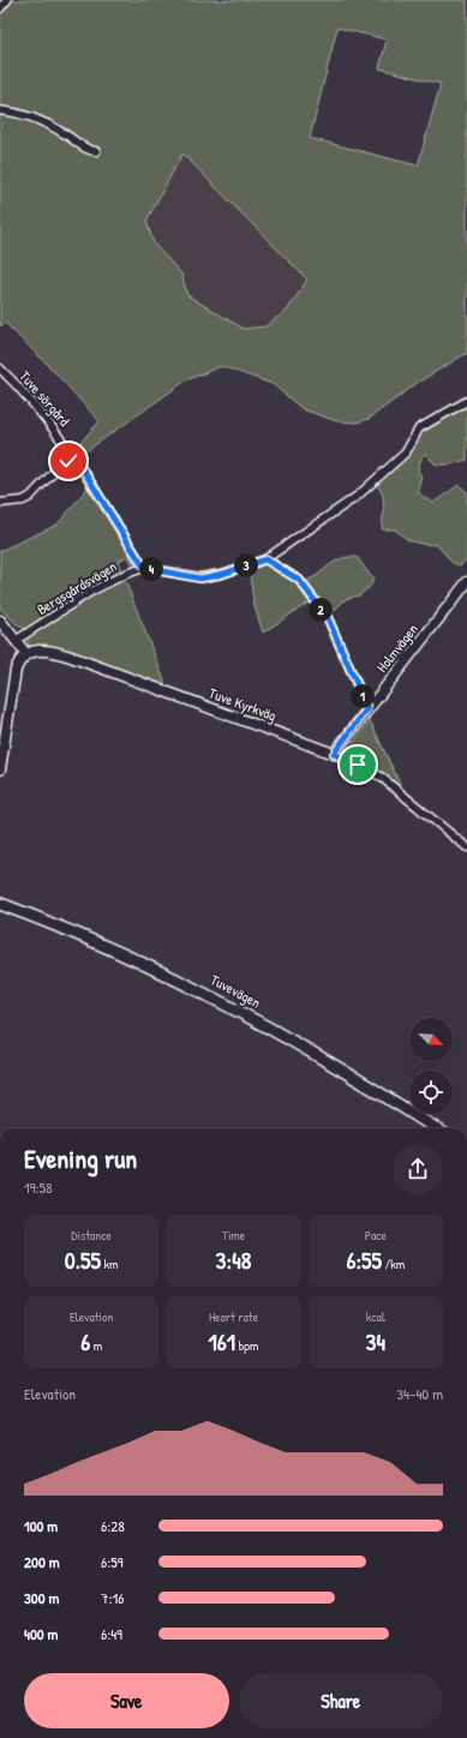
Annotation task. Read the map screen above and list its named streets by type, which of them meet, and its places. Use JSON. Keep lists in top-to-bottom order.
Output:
{
  "streets": {
    "main road": ["Tuvevägen"],
    "street": [
      "Tuve sörgård",
      "Bergsgårdsvägen",
      "Holmvägen",
      "Tuve Kyrkväg"
    ]
  },
  "crossings": [
    ["Tuve sörgård", "Bergsgårdsvägen"],
    ["Holmvägen", "Tuve Kyrkväg"]
  ],
  "north": "bottom right",
  "page": {
    "pins": [
      "3",
      "4",
      "2",
      "1"
    ],
    "heading": ["Evening run", "19:58"],
    "stats": [
      ["Distance", "0.55 km"],
      ["Time", "3:48"],
      ["Pace", "6:55 /km"],
      ["Elevation", "6 m"],
      ["Heart rate", "161 bpm"],
      ["kcal", "34"]
    ],
    "chart": ["Elevation", "34–40 m"],
    "list": [
      {
        "name": "100 m",
        "note": "6:28"
      },
      {
        "name": "200 m",
        "note": "6:59"
      },
      {
        "name": "300 m",
        "note": "7:16"
      },
      {
        "name": "400 m",
        "note": "6:49"
      }
    ],
    "buttons": ["Save", "Share"]
  }
}
